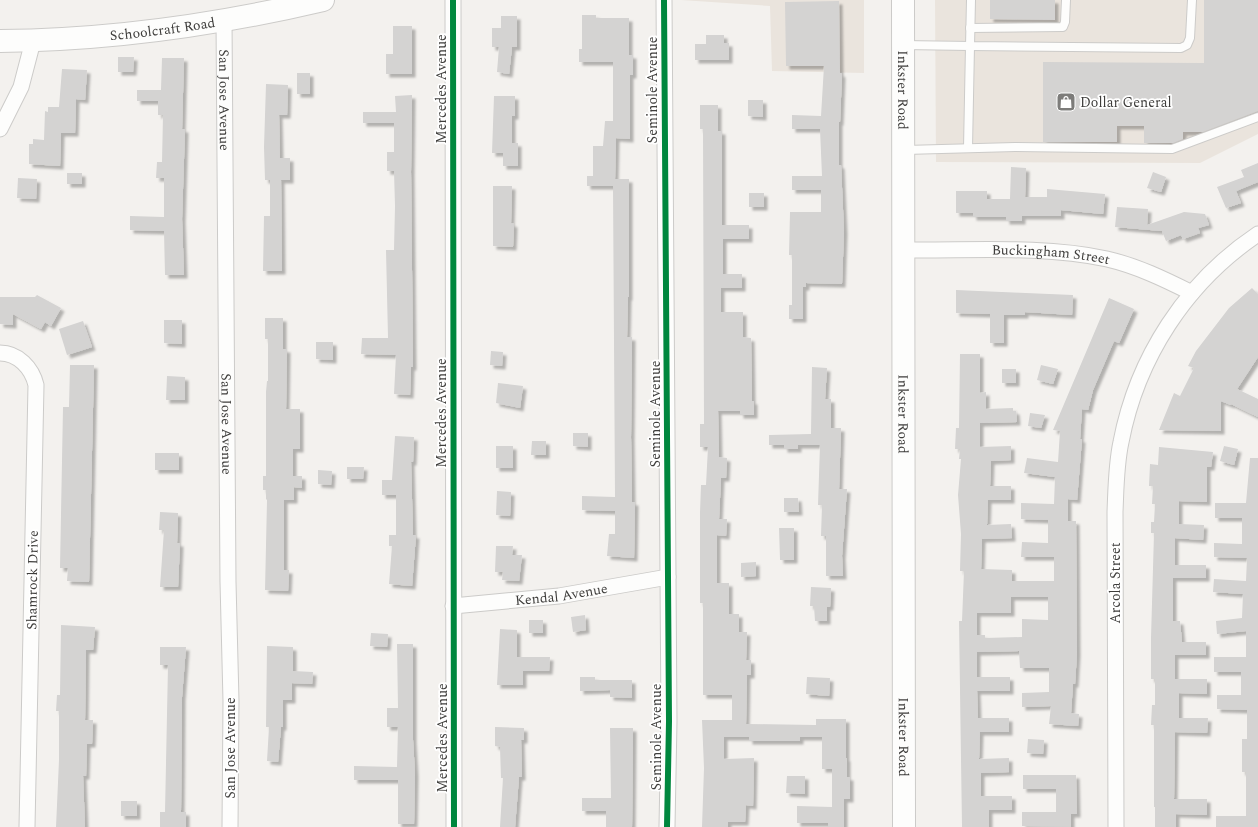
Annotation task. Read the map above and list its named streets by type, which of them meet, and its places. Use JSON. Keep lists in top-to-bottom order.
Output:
{
  "streets": {
    "main road": ["Schoolcraft Road", "Inkster Road"],
    "street": [
      "Mercedes Avenue",
      "Seminole Avenue",
      "San Jose Avenue",
      "Buckingham Street",
      "Shamrock Drive",
      "Arcola Street",
      "Kendal Avenue"
    ]
  },
  "crossings": [
    ["Schoolcraft Road", "San Jose Avenue"],
    ["Mercedes Avenue", "Kendal Avenue"],
    ["Seminole Avenue", "Kendal Avenue"],
    ["Inkster Road", "Buckingham Street"],
    ["Buckingham Street", "Arcola Street"]
  ],
  "places": {
    "shop": ["Dollar General"]
  }
}
